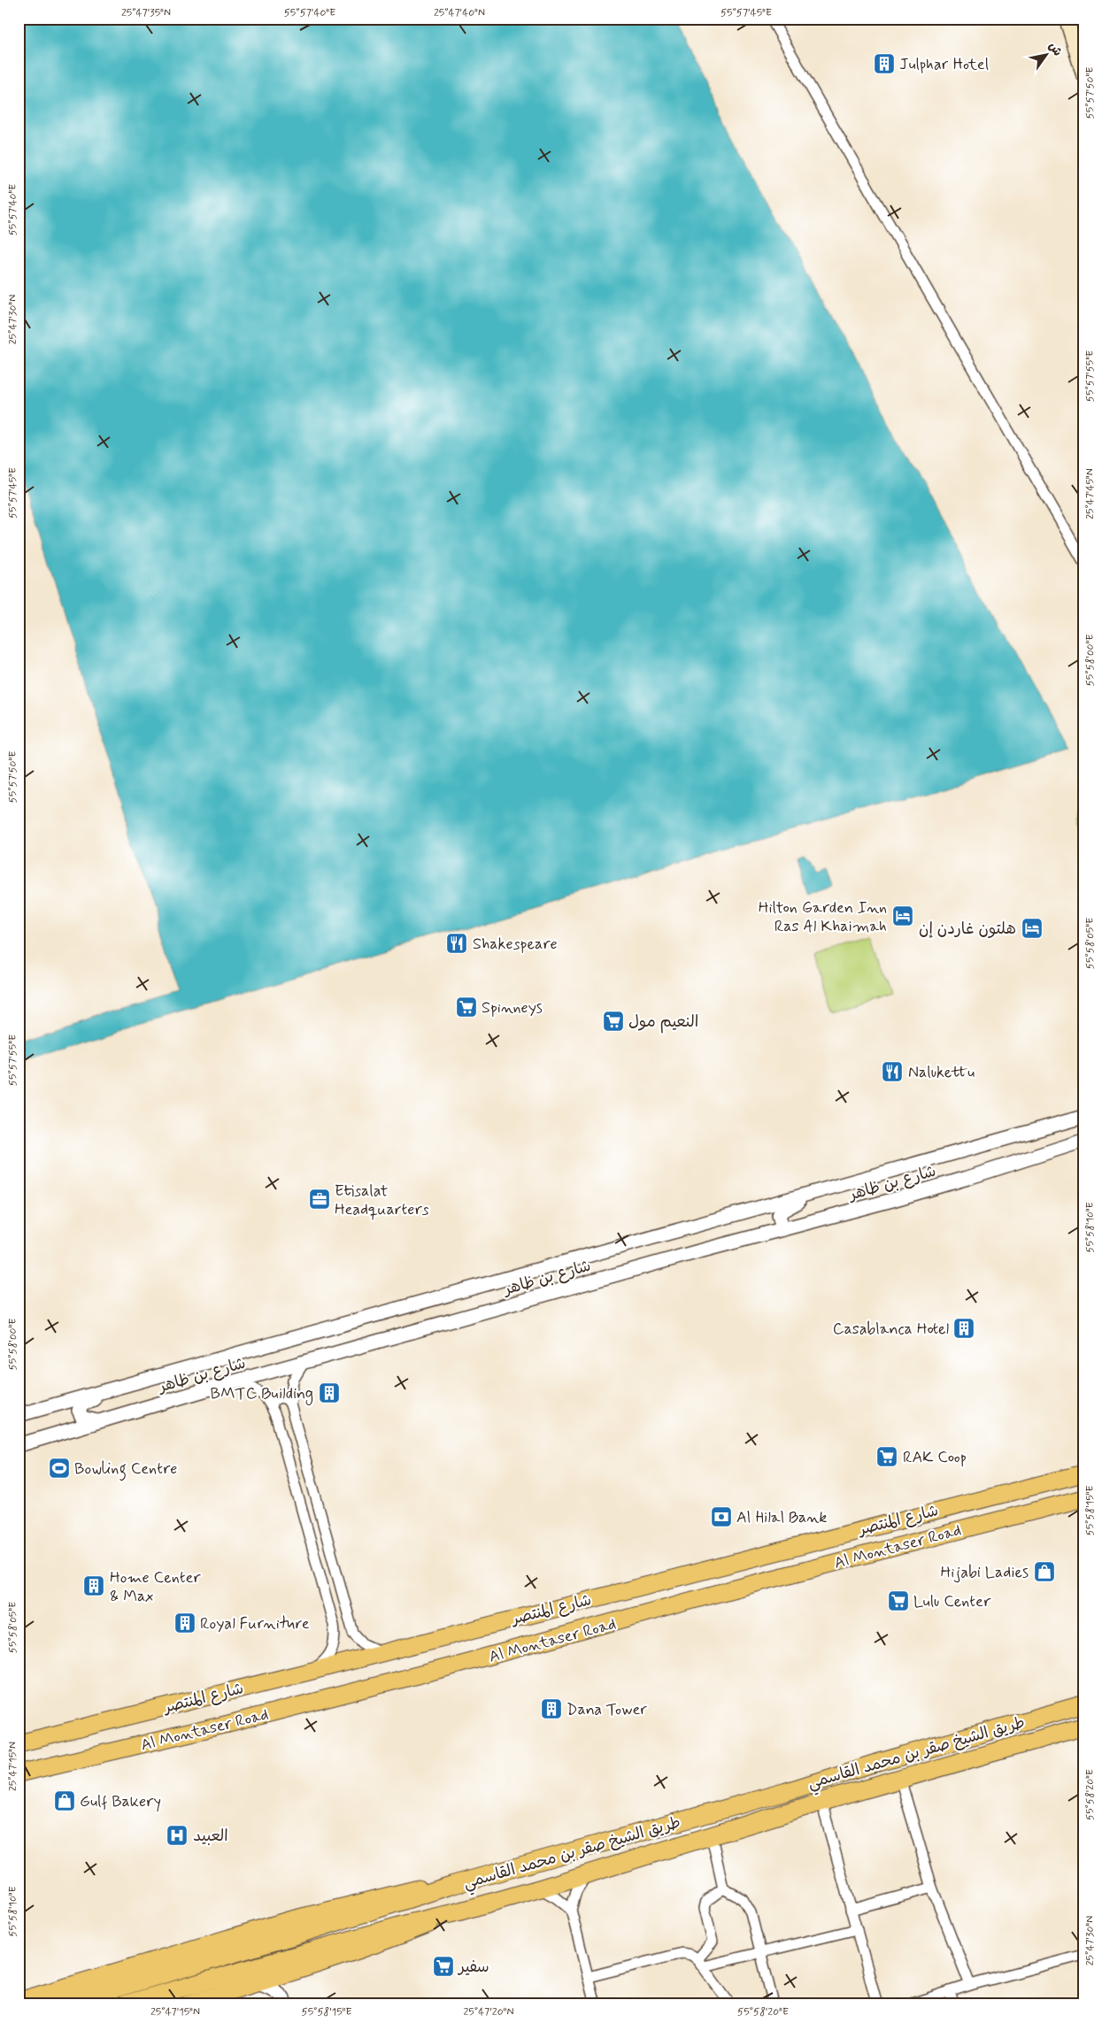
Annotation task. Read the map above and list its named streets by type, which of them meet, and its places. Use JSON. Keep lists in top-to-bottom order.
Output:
{
  "streets": {
    "highway": ["طريق الشيخ صقر بن محمد القاسمي"],
    "main road": ["شارع المنتصر", "Al Montaser Road"],
    "street": ["شارع بن ظاهر"]
  },
  "places": {
    "building": [
      "Julphar Hotel",
      "Casablanca Hotel",
      "BMTC Building",
      "Home Center & Max",
      "Royal Furniture",
      "Dana Tower"
    ],
    "hotel": ["Hilton Garden Inn Ras Al Khaimah", "هلتون غاردن إن"],
    "restaurant": ["Shakespeare", "Nalukettu"],
    "supermarket": [
      "Spinneys",
      "النعيم مول",
      "RAK Coop",
      "Lulu Center",
      "سفير"
    ],
    "office": ["Etisalat Headquarters"],
    "sports": ["Bowling Centre"],
    "bank": ["Al Hilal Bank"],
    "shop": ["Hijabi Ladies", "Gulf Bakery"],
    "hospital": ["العبيد"]
  },
  "north": "top right",
  "coordinates": [
    "25°47'35\"N",
    "55°57'40\"E",
    "25°47'40\"N",
    "55°57'45\"E",
    "55°57'50\"E",
    "25°47'30\"N",
    "55°57'55\"E",
    "25°47'45\"N",
    "55°58'00\"E",
    "55°58'05\"E",
    "55°58'10\"E",
    "55°58'15\"E",
    "25°47'15\"N",
    "55°58'20\"E",
    "25°47'20\"N"
  ]
}
